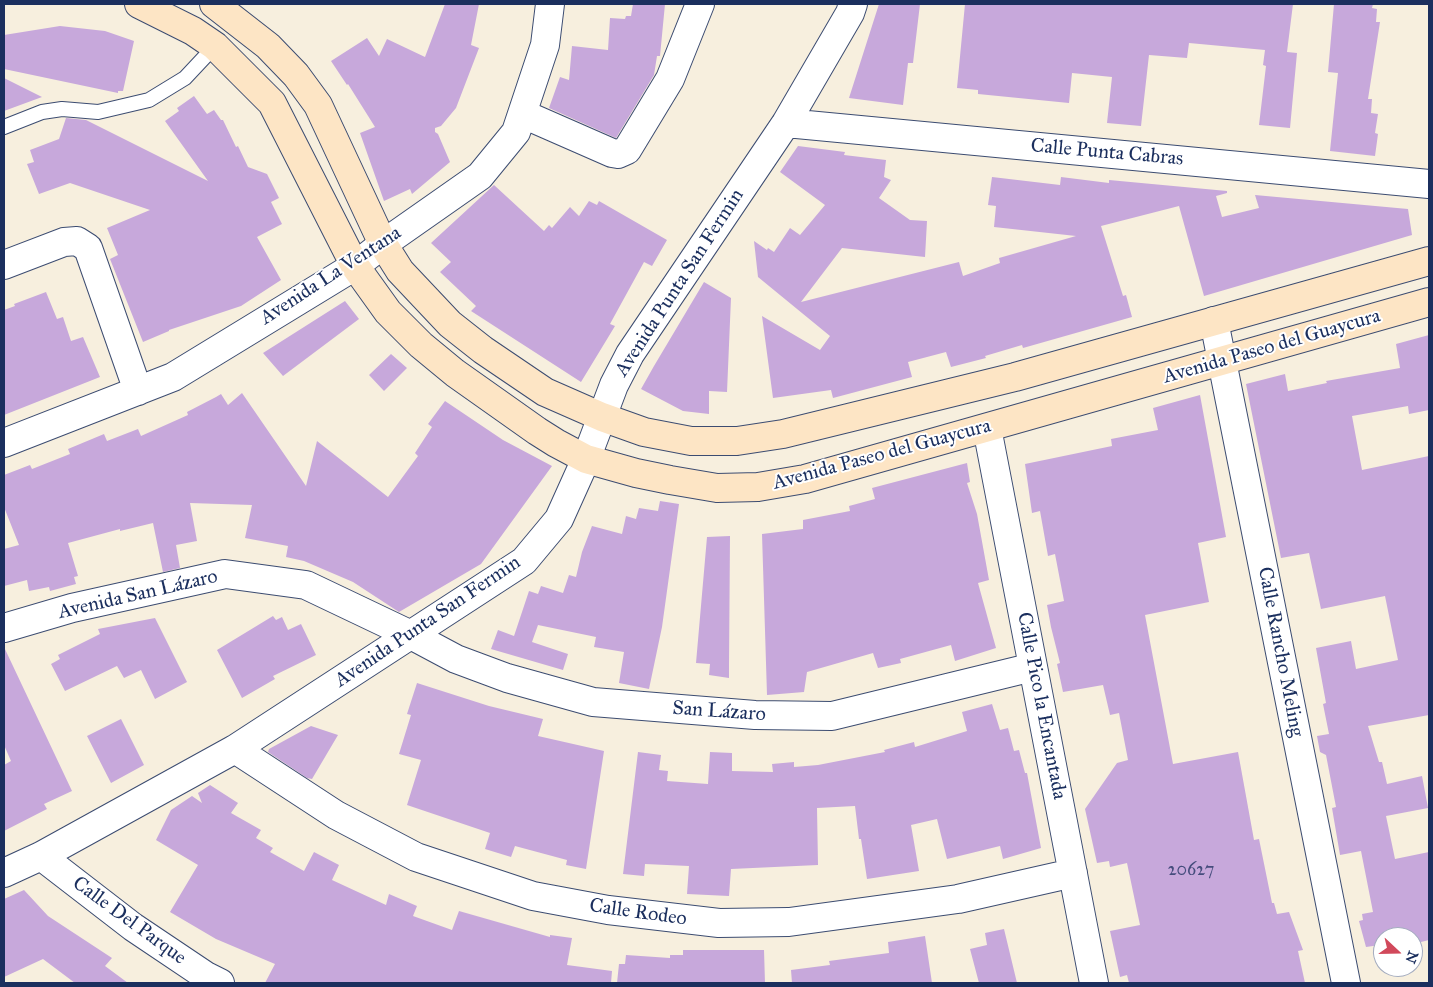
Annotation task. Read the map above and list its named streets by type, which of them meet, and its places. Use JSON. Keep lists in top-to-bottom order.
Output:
{
  "streets": {
    "main road": ["Avenida Paseo del Guaycura"],
    "street": [
      "Calle Punta Cabras",
      "Avenida La Ventana",
      "Avenida Punta San Fermin",
      "Avenida San Lázaro",
      "Calle Rancho Meling",
      "Calle Pico la Encantada",
      "San Lázaro",
      "Calle Rodeo",
      "Calle Del Parque"
    ]
  },
  "crossings": [
    ["Calle Punta Cabras", "Avenida Punta San Fermin"],
    ["Avenida La Ventana", "Avenida Paseo del Guaycura"],
    ["Avenida Punta San Fermin", "Avenida Paseo del Guaycura"],
    ["Avenida Punta San Fermin", "Avenida San Lázaro"],
    ["Avenida Punta San Fermin", "San Lázaro"],
    ["Avenida Punta San Fermin", "Calle Rodeo"],
    ["Avenida Punta San Fermin", "Calle Del Parque"],
    ["Avenida Paseo del Guaycura", "Calle Rancho Meling"],
    ["Avenida Paseo del Guaycura", "Calle Pico la Encantada"],
    ["Avenida San Lázaro", "San Lázaro"],
    ["Calle Pico la Encantada", "San Lázaro"],
    ["Calle Pico la Encantada", "Calle Rodeo"]
  ],
  "house_numbers": ["20627"],
  "north": "right"
}
